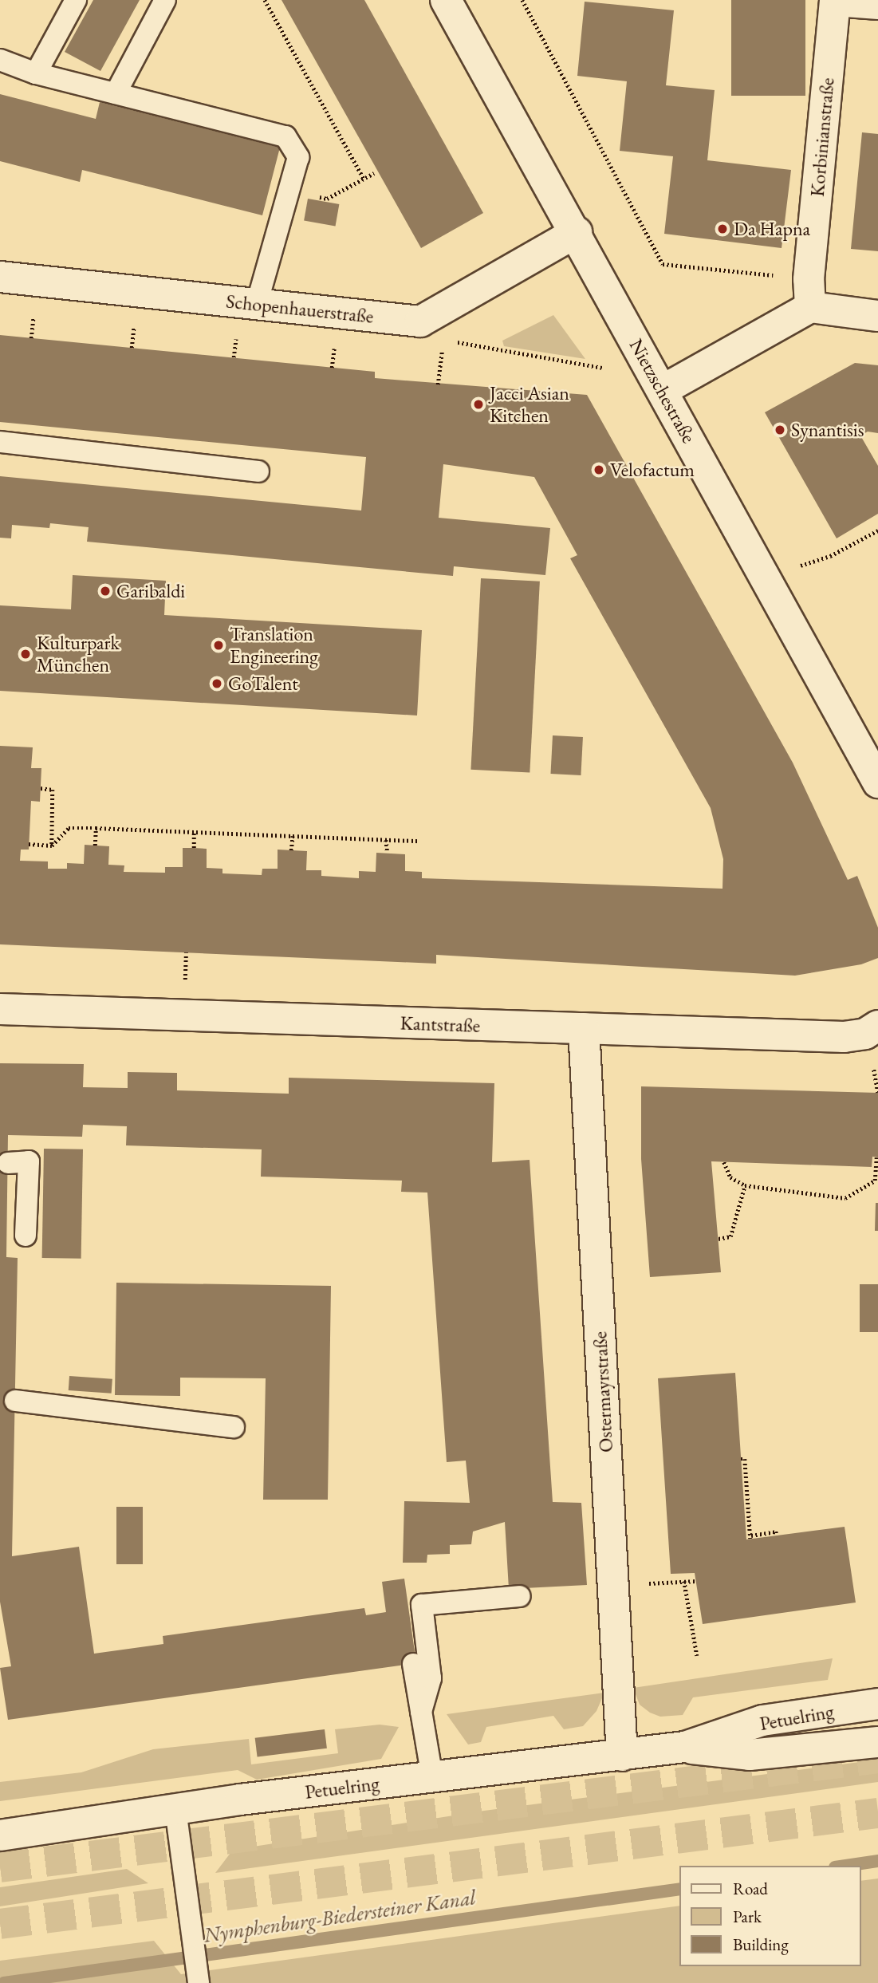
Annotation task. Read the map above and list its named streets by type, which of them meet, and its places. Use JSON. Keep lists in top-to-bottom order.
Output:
{
  "streets": {
    "street": [
      "Korbinianstraße",
      "Schopenhauerstraße",
      "Nietzschestraße",
      "Kantstraße",
      "Ostermayrstraße",
      "Petuelring"
    ]
  },
  "crossings": [
    ["Kantstraße", "Ostermayrstraße"],
    ["Ostermayrstraße", "Petuelring"]
  ],
  "water": ["Nymphenburg-Biedersteiner Kanal"],
  "places": [
    "Da Hapna",
    "Jacci Asian Kitchen",
    "Synantisis",
    "Velofactum",
    "Garibaldi",
    "Translation Engineering",
    "Kulturpark München",
    "GoTalent"
  ],
  "legend": ["Road", "Park", "Building"]
}
